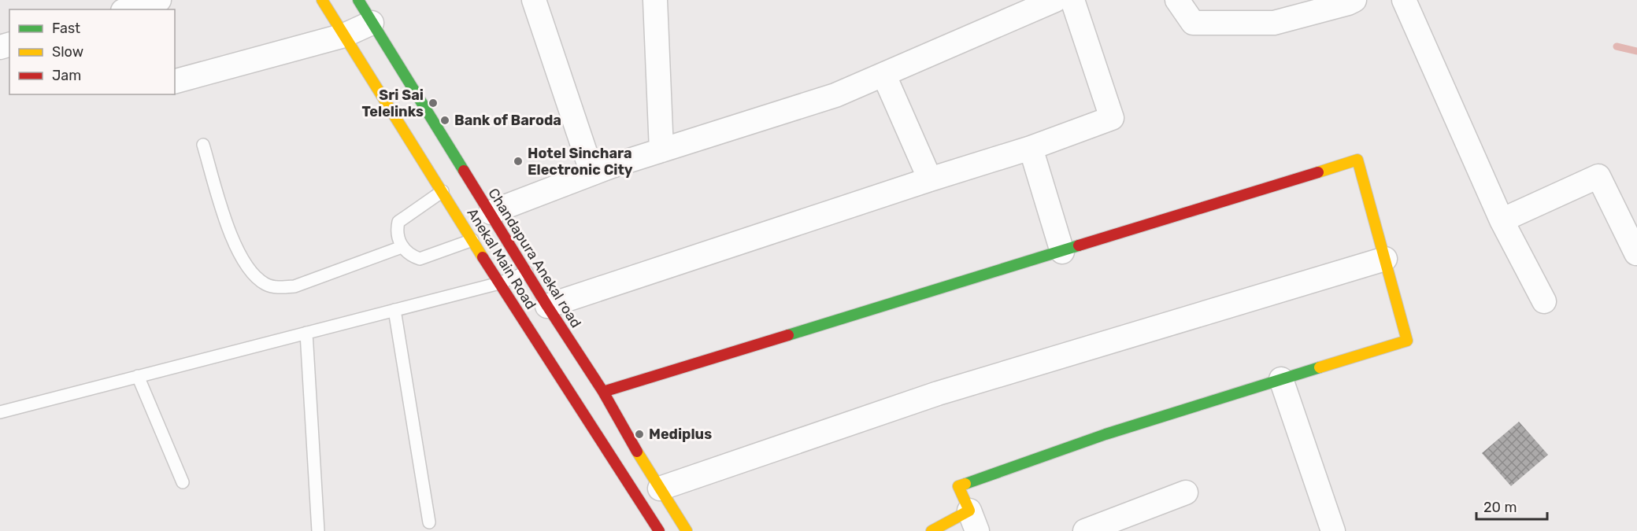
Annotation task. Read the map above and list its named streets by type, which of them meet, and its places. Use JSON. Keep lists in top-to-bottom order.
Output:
{
  "streets": {
    "street": ["Chandapura Anekal road", "Anekal Main Road"]
  },
  "places": [
    "Sri Sai Telelinks",
    "Bank of Baroda",
    "Hotel Sinchara Electronic City",
    "Mediplus"
  ],
  "legend": ["Fast", "Slow", "Jam"],
  "scale_bar": "20 m"
}
